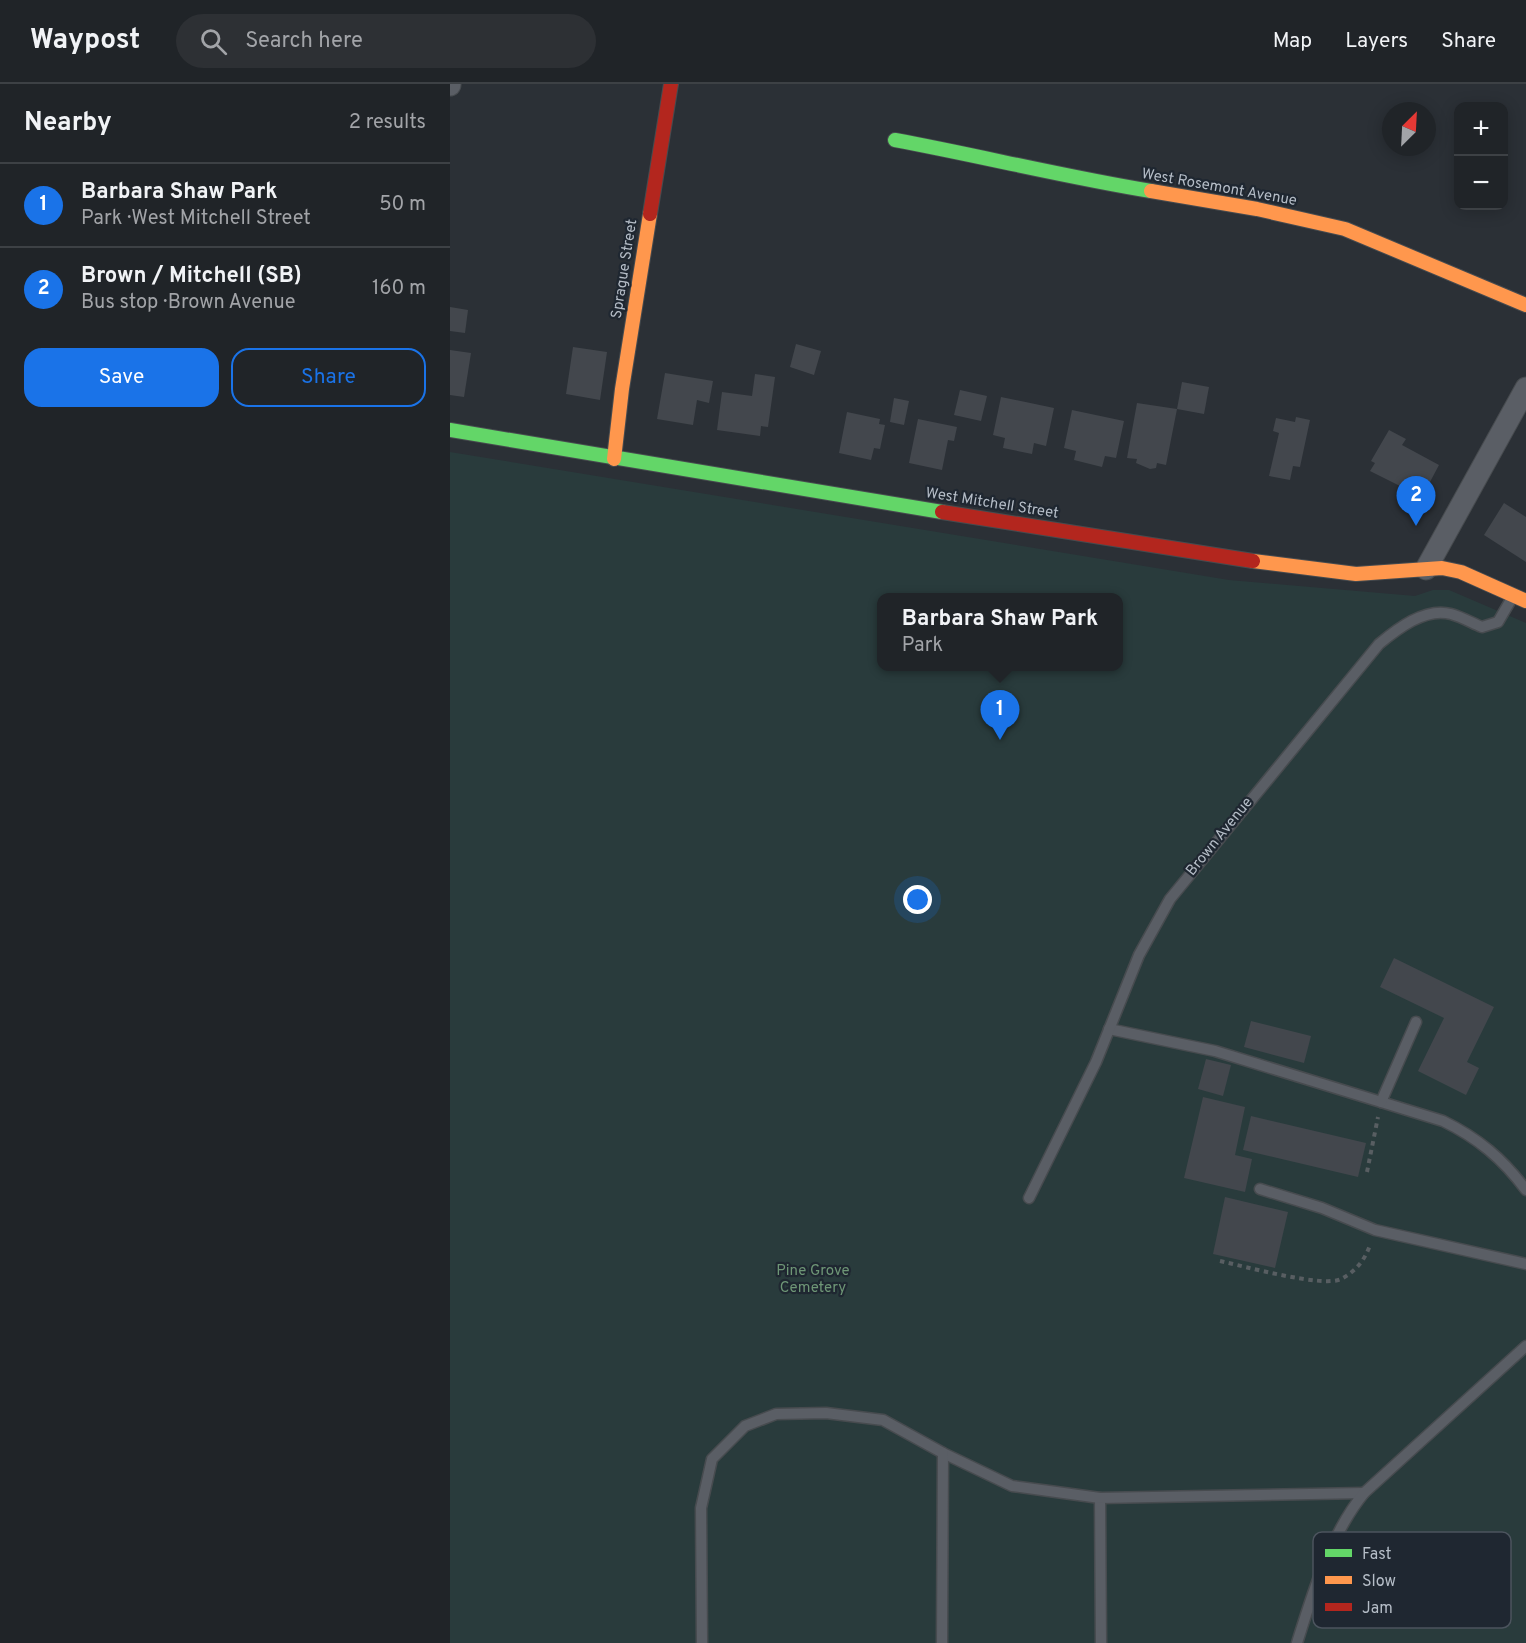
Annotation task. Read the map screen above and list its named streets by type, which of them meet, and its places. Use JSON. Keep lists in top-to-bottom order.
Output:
{
  "streets": {
    "street": ["West Rosemont Avenue", "Sprague Street", "West Mitchell Street"],
    "lane": ["Brown Avenue"]
  },
  "crossings": [
    ["Sprague Street", "West Mitchell Street"],
    ["West Mitchell Street", "Brown Avenue"]
  ],
  "parks": ["Pine Grove Cemetery"],
  "legend": ["Fast", "Slow", "Jam"],
  "north": "top right",
  "page": {
    "header": "Waypost",
    "search": "Search here",
    "nav": ["Map", "Layers", "Share"],
    "heading": ["Nearby", "2 results"],
    "map_buttons": ["+", "−"],
    "list": [
      {
        "mark": "1",
        "name": "Barbara Shaw Park",
        "note": "Park · West Mitchell Street",
        "value": "50 m"
      },
      {
        "mark": "2",
        "name": "Brown / Mitchell (SB)",
        "note": "Bus stop · Brown Avenue",
        "value": "160 m"
      }
    ],
    "buttons": ["Save", "Share"],
    "pins": ["2", "1"],
    "popup": ["Barbara Shaw Park", "Park"]
  }
}
